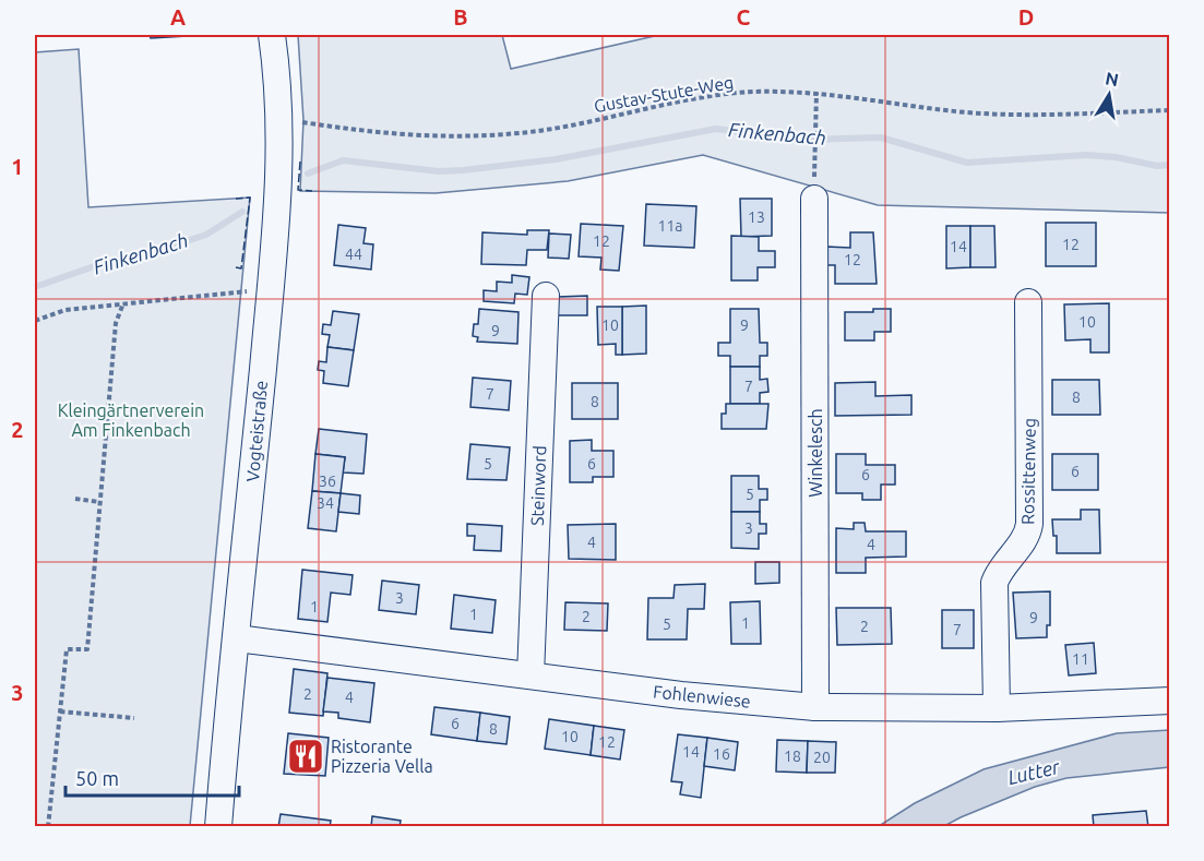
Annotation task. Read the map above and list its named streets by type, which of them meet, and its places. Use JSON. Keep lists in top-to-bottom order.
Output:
{
  "streets": {
    "street": [
      "Vogteistraße",
      "Winkelesch",
      "Rossittenweg",
      "Steinword",
      "Fohlenwiese"
    ],
    "path": ["Gustav-Stute-Weg"]
  },
  "crossings": [
    ["Gustav-Stute-Weg", "Vogteistraße"],
    ["Vogteistraße", "Fohlenwiese"],
    ["Winkelesch", "Fohlenwiese"],
    ["Rossittenweg", "Fohlenwiese"],
    ["Steinword", "Fohlenwiese"]
  ],
  "water": ["Finkenbach", "Lutter"],
  "parks": ["Kleingärtnerverein Am Finkenbach"],
  "places": {
    "restaurant": ["Ristorante Pizzeria Vella"]
  },
  "house_numbers": [
    "13",
    "11a",
    "12",
    "12",
    "14",
    "44",
    "12",
    "10",
    "10",
    "9",
    "9",
    "7",
    "7",
    "8",
    "8",
    "5",
    "6",
    "6",
    "6",
    "36",
    "5",
    "34",
    "3",
    "4",
    "4",
    "3",
    "1",
    "1",
    "2",
    "9",
    "1",
    "5",
    "2",
    "7",
    "11",
    "2",
    "4",
    "6",
    "8",
    "10",
    "12",
    "14",
    "16",
    "18",
    "20"
  ],
  "scale_bar": "50 m",
  "north": "top",
  "grid": {
    "columns": [
      "A",
      "B",
      "C",
      "D"
    ],
    "rows": ["1", "2", "3"]
  }
}
